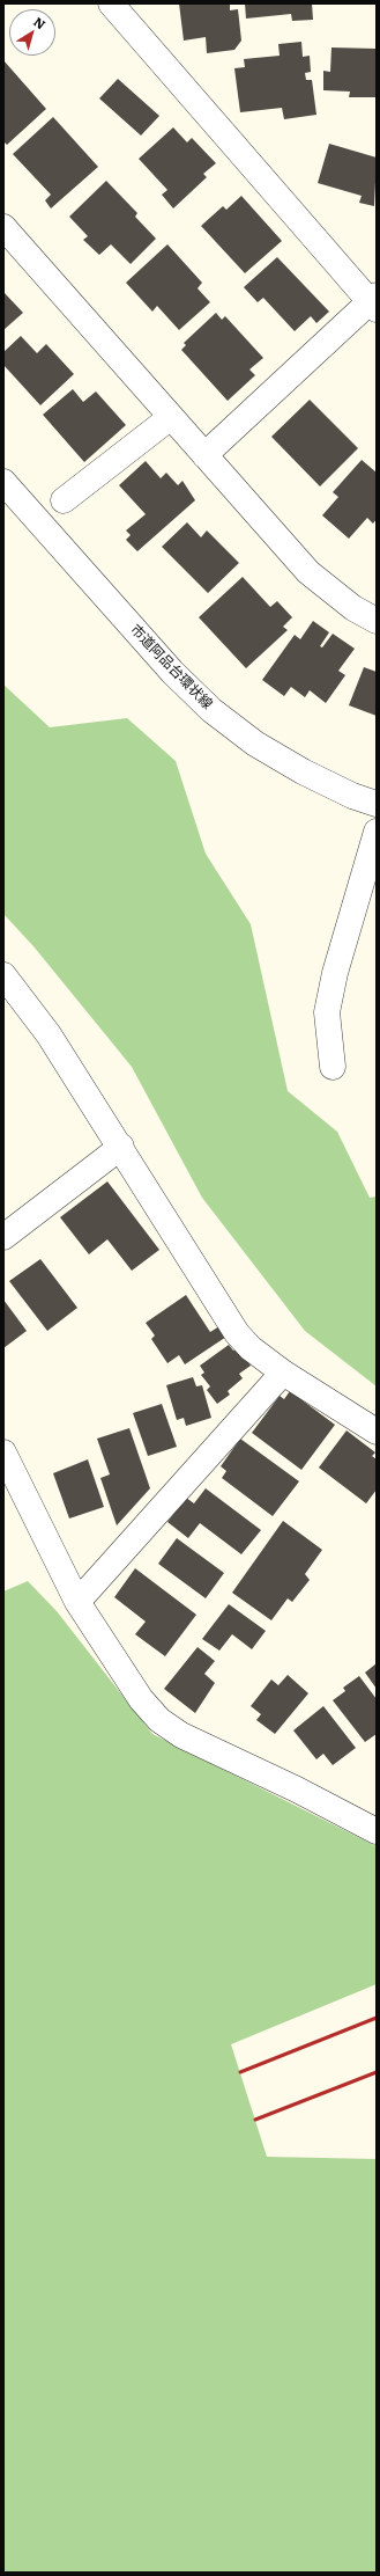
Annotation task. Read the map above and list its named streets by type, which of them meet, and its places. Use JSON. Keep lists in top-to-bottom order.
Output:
{
  "streets": {
    "street": ["市道阿品台環状線"]
  },
  "north": "top right"
}
